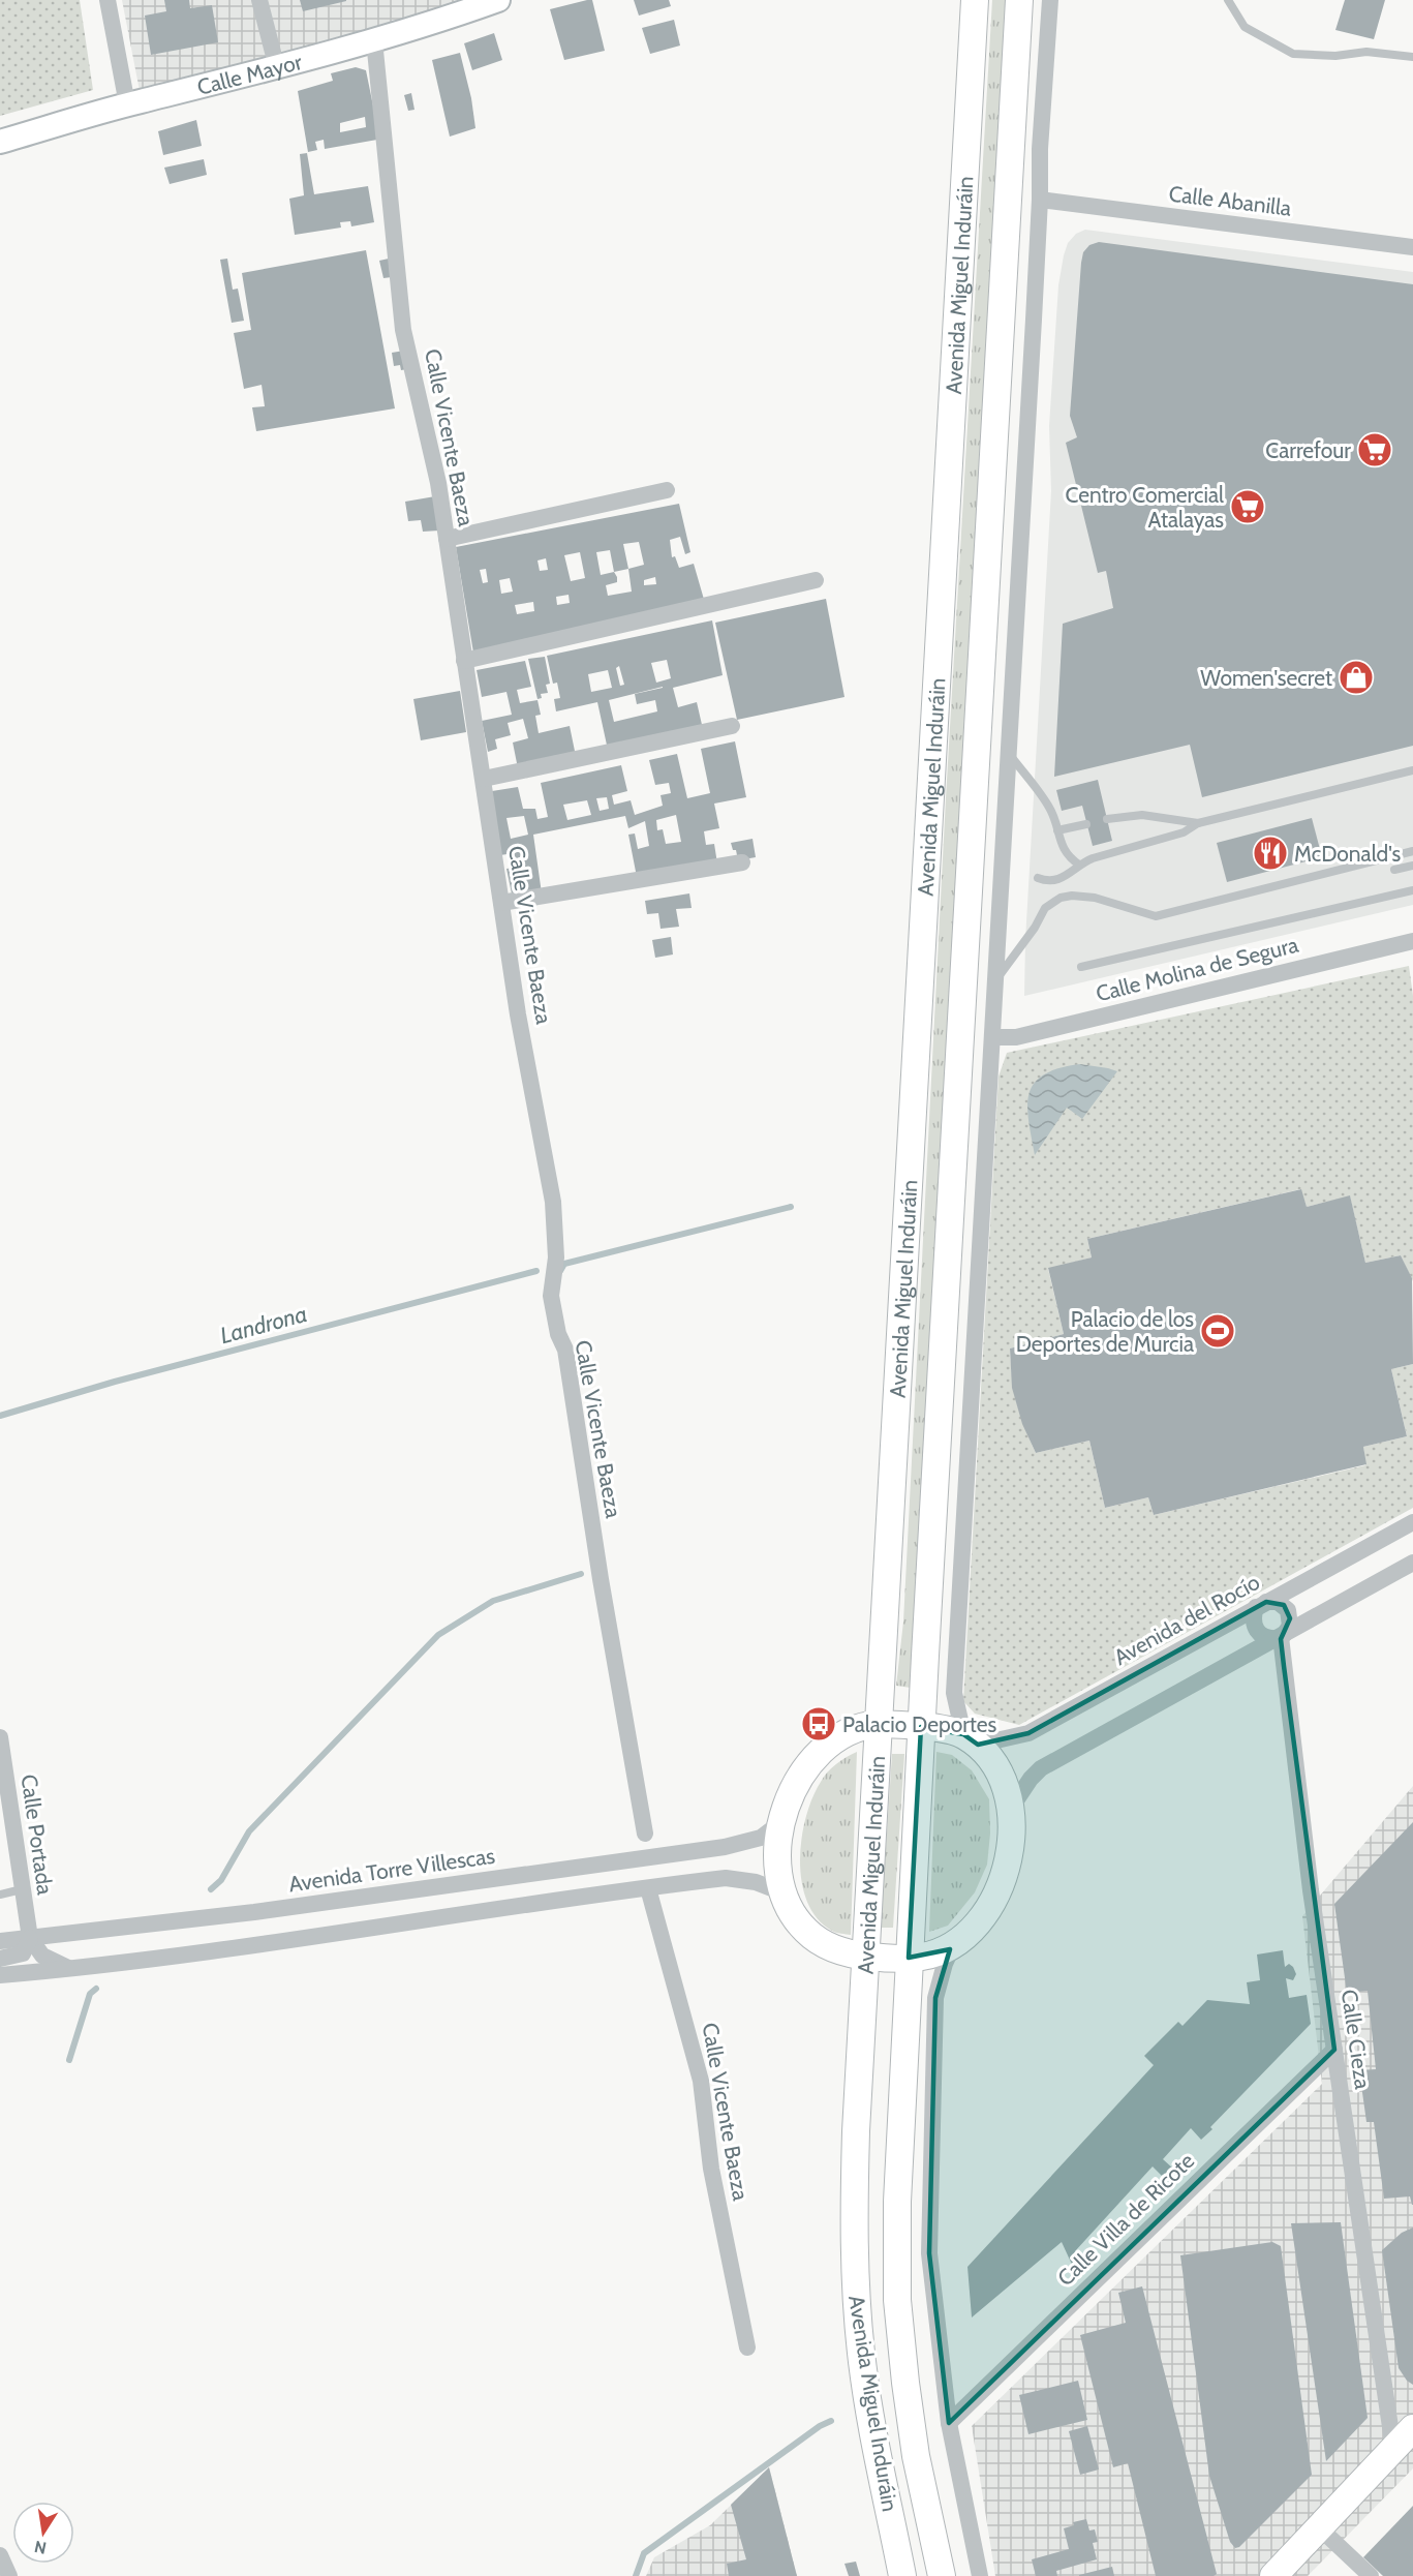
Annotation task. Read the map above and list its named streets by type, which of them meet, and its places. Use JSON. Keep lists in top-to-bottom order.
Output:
{
  "streets": {
    "main road": ["Calle Mayor", "Avenida Miguel Induráin"],
    "street": [
      "Calle Abanilla",
      "Calle Vicente Baeza",
      "Calle Molina de Segura",
      "Avenida del Rocío",
      "Calle Portada",
      "Avenida Torre Villescas",
      "Calle Cieza",
      "Calle Villa de Ricote"
    ]
  },
  "crossings": [
    ["Calle Mayor", "Calle Vicente Baeza"],
    ["Avenida del Rocío", "Calle Cieza"],
    ["Calle Portada", "Avenida Torre Villescas"],
    ["Calle Cieza", "Calle Villa de Ricote"]
  ],
  "water": ["Landrona"],
  "places": {
    "supermarket": ["Carrefour", "Centro Comercial Atalayas"],
    "shop": ["Women'secret"],
    "restaurant": ["McDonald's"],
    "sports": ["Palacio de los Deportes de Murcia"],
    "bus stop": ["Palacio Deportes"]
  },
  "north": "bottom"
}
